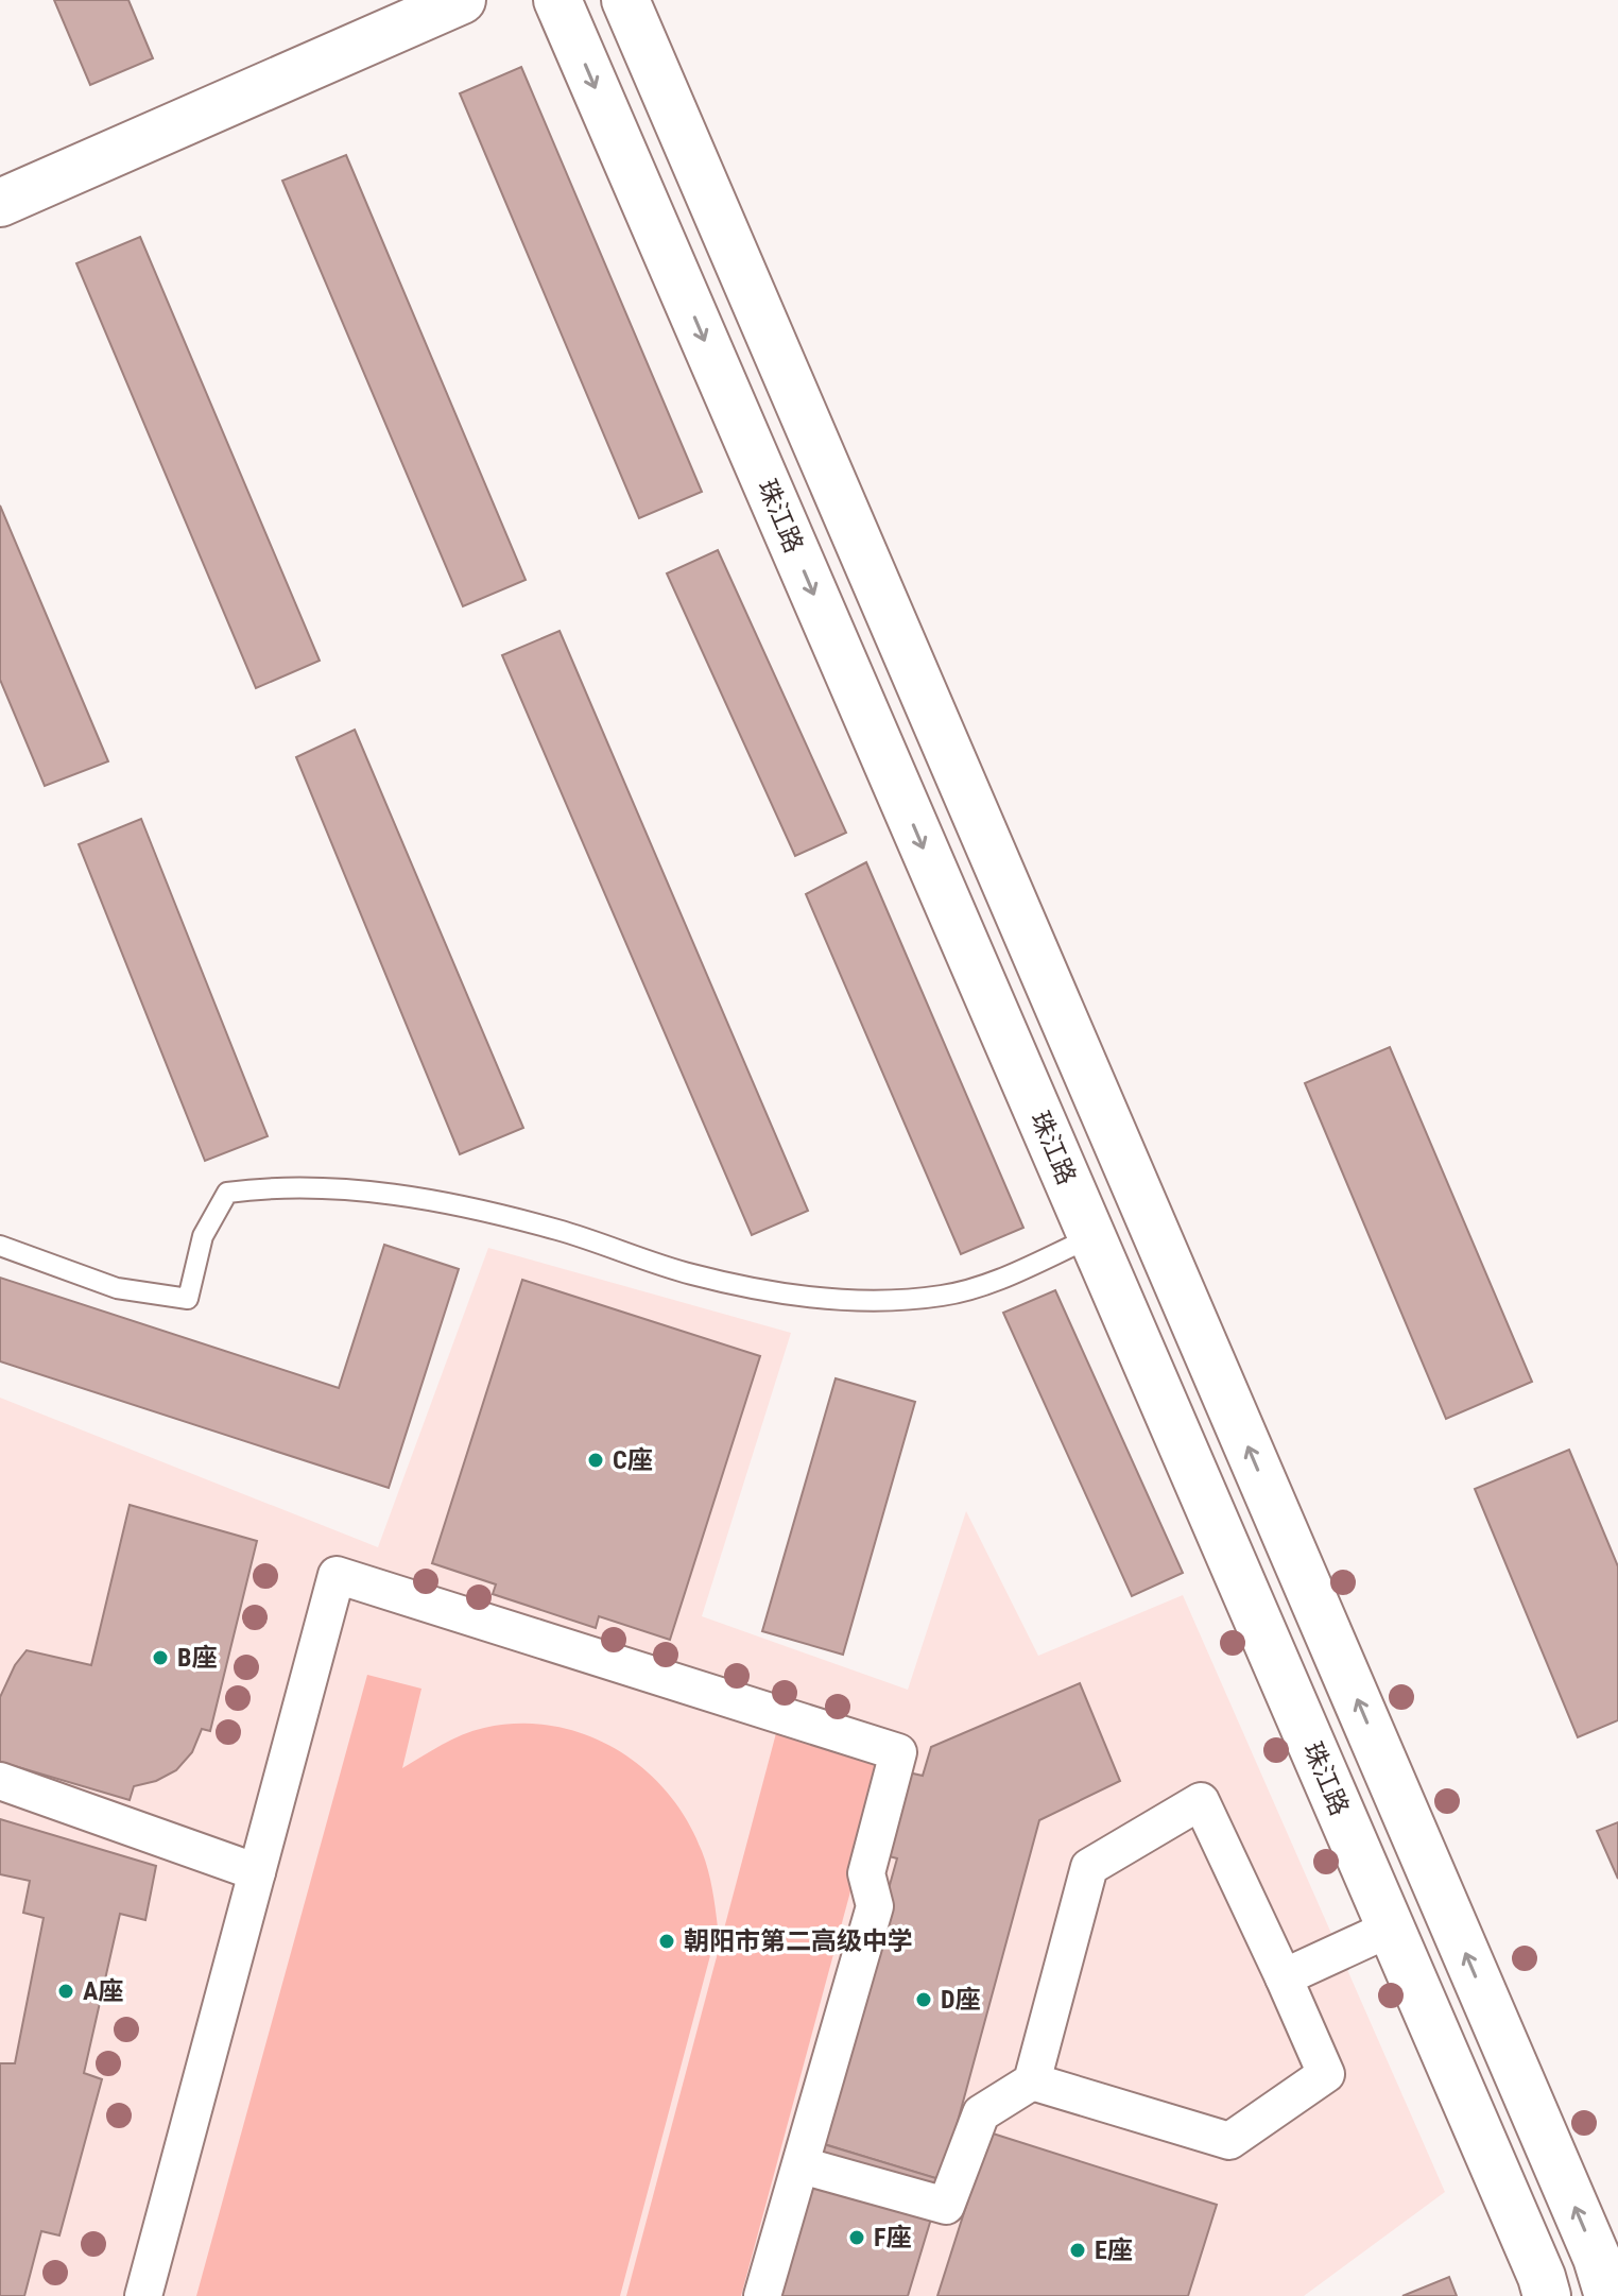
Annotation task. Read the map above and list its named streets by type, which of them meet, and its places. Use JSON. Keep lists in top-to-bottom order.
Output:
{
  "streets": {
    "main road": ["珠江路"]
  },
  "places": [
    "C座",
    "B座",
    "朝阳市第二高级中学",
    "A座",
    "D座",
    "F座",
    "E座"
  ]
}
